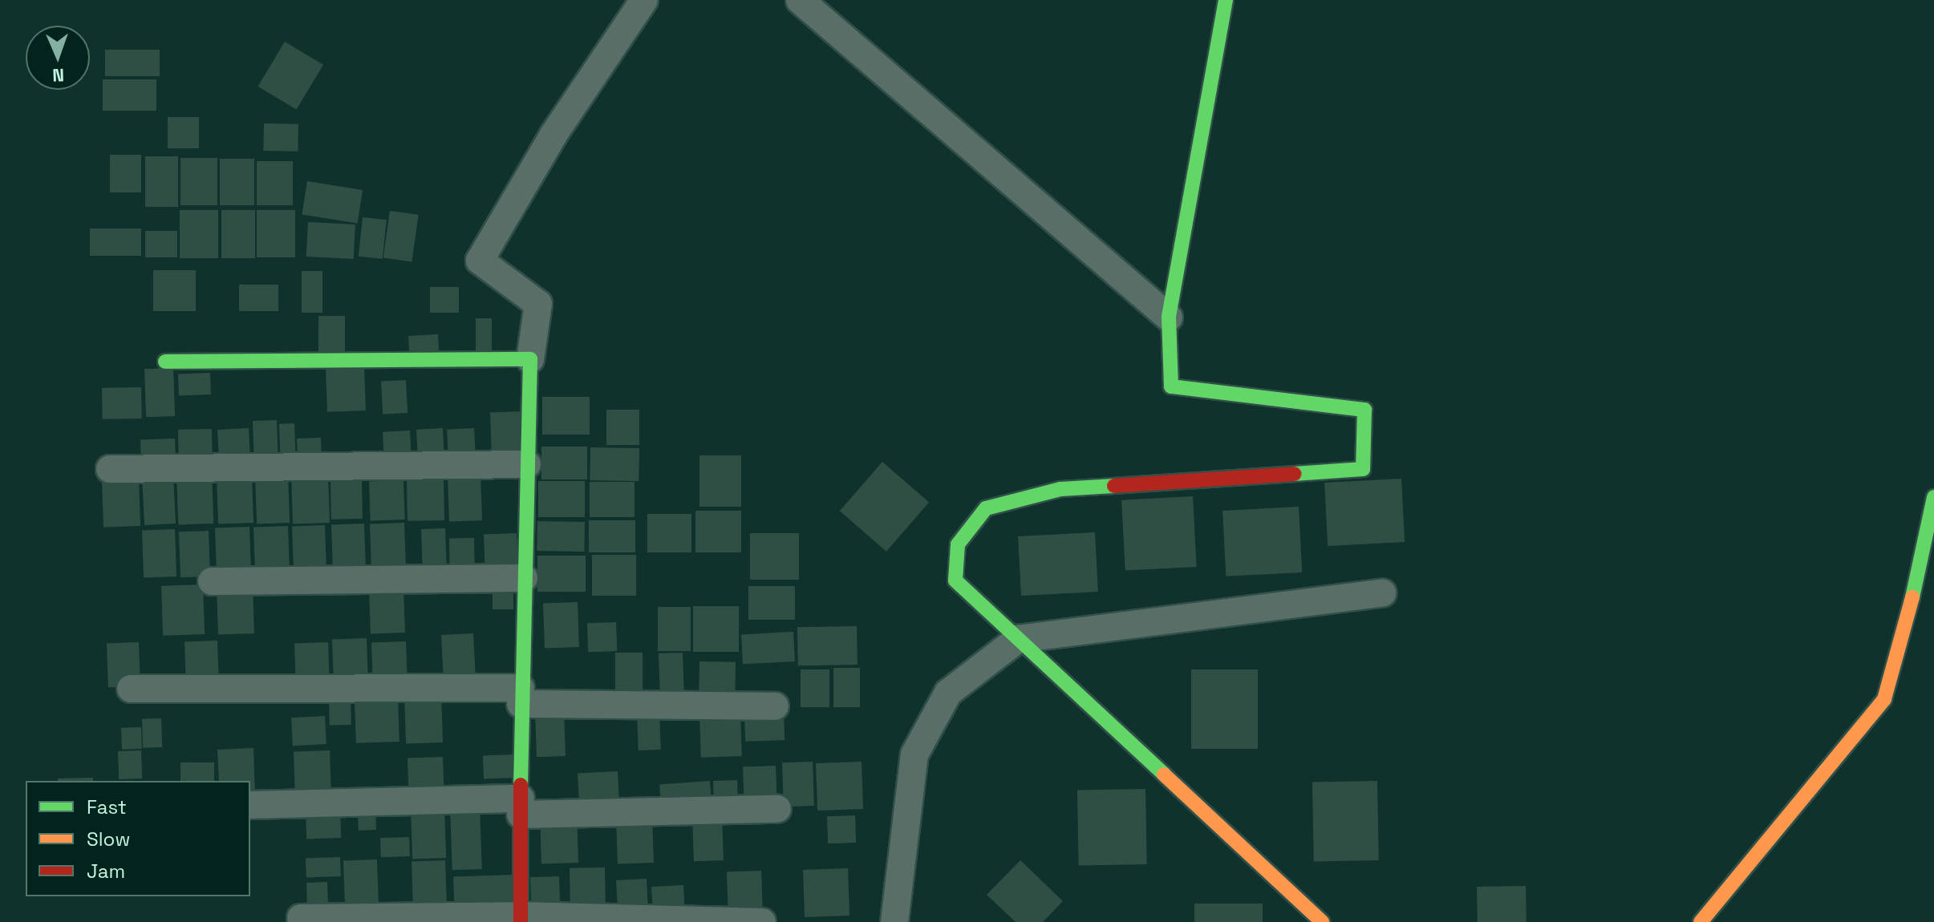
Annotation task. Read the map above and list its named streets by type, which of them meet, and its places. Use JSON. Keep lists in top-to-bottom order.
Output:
{
  "legend": ["Fast", "Slow", "Jam"],
  "north": "bottom"
}
